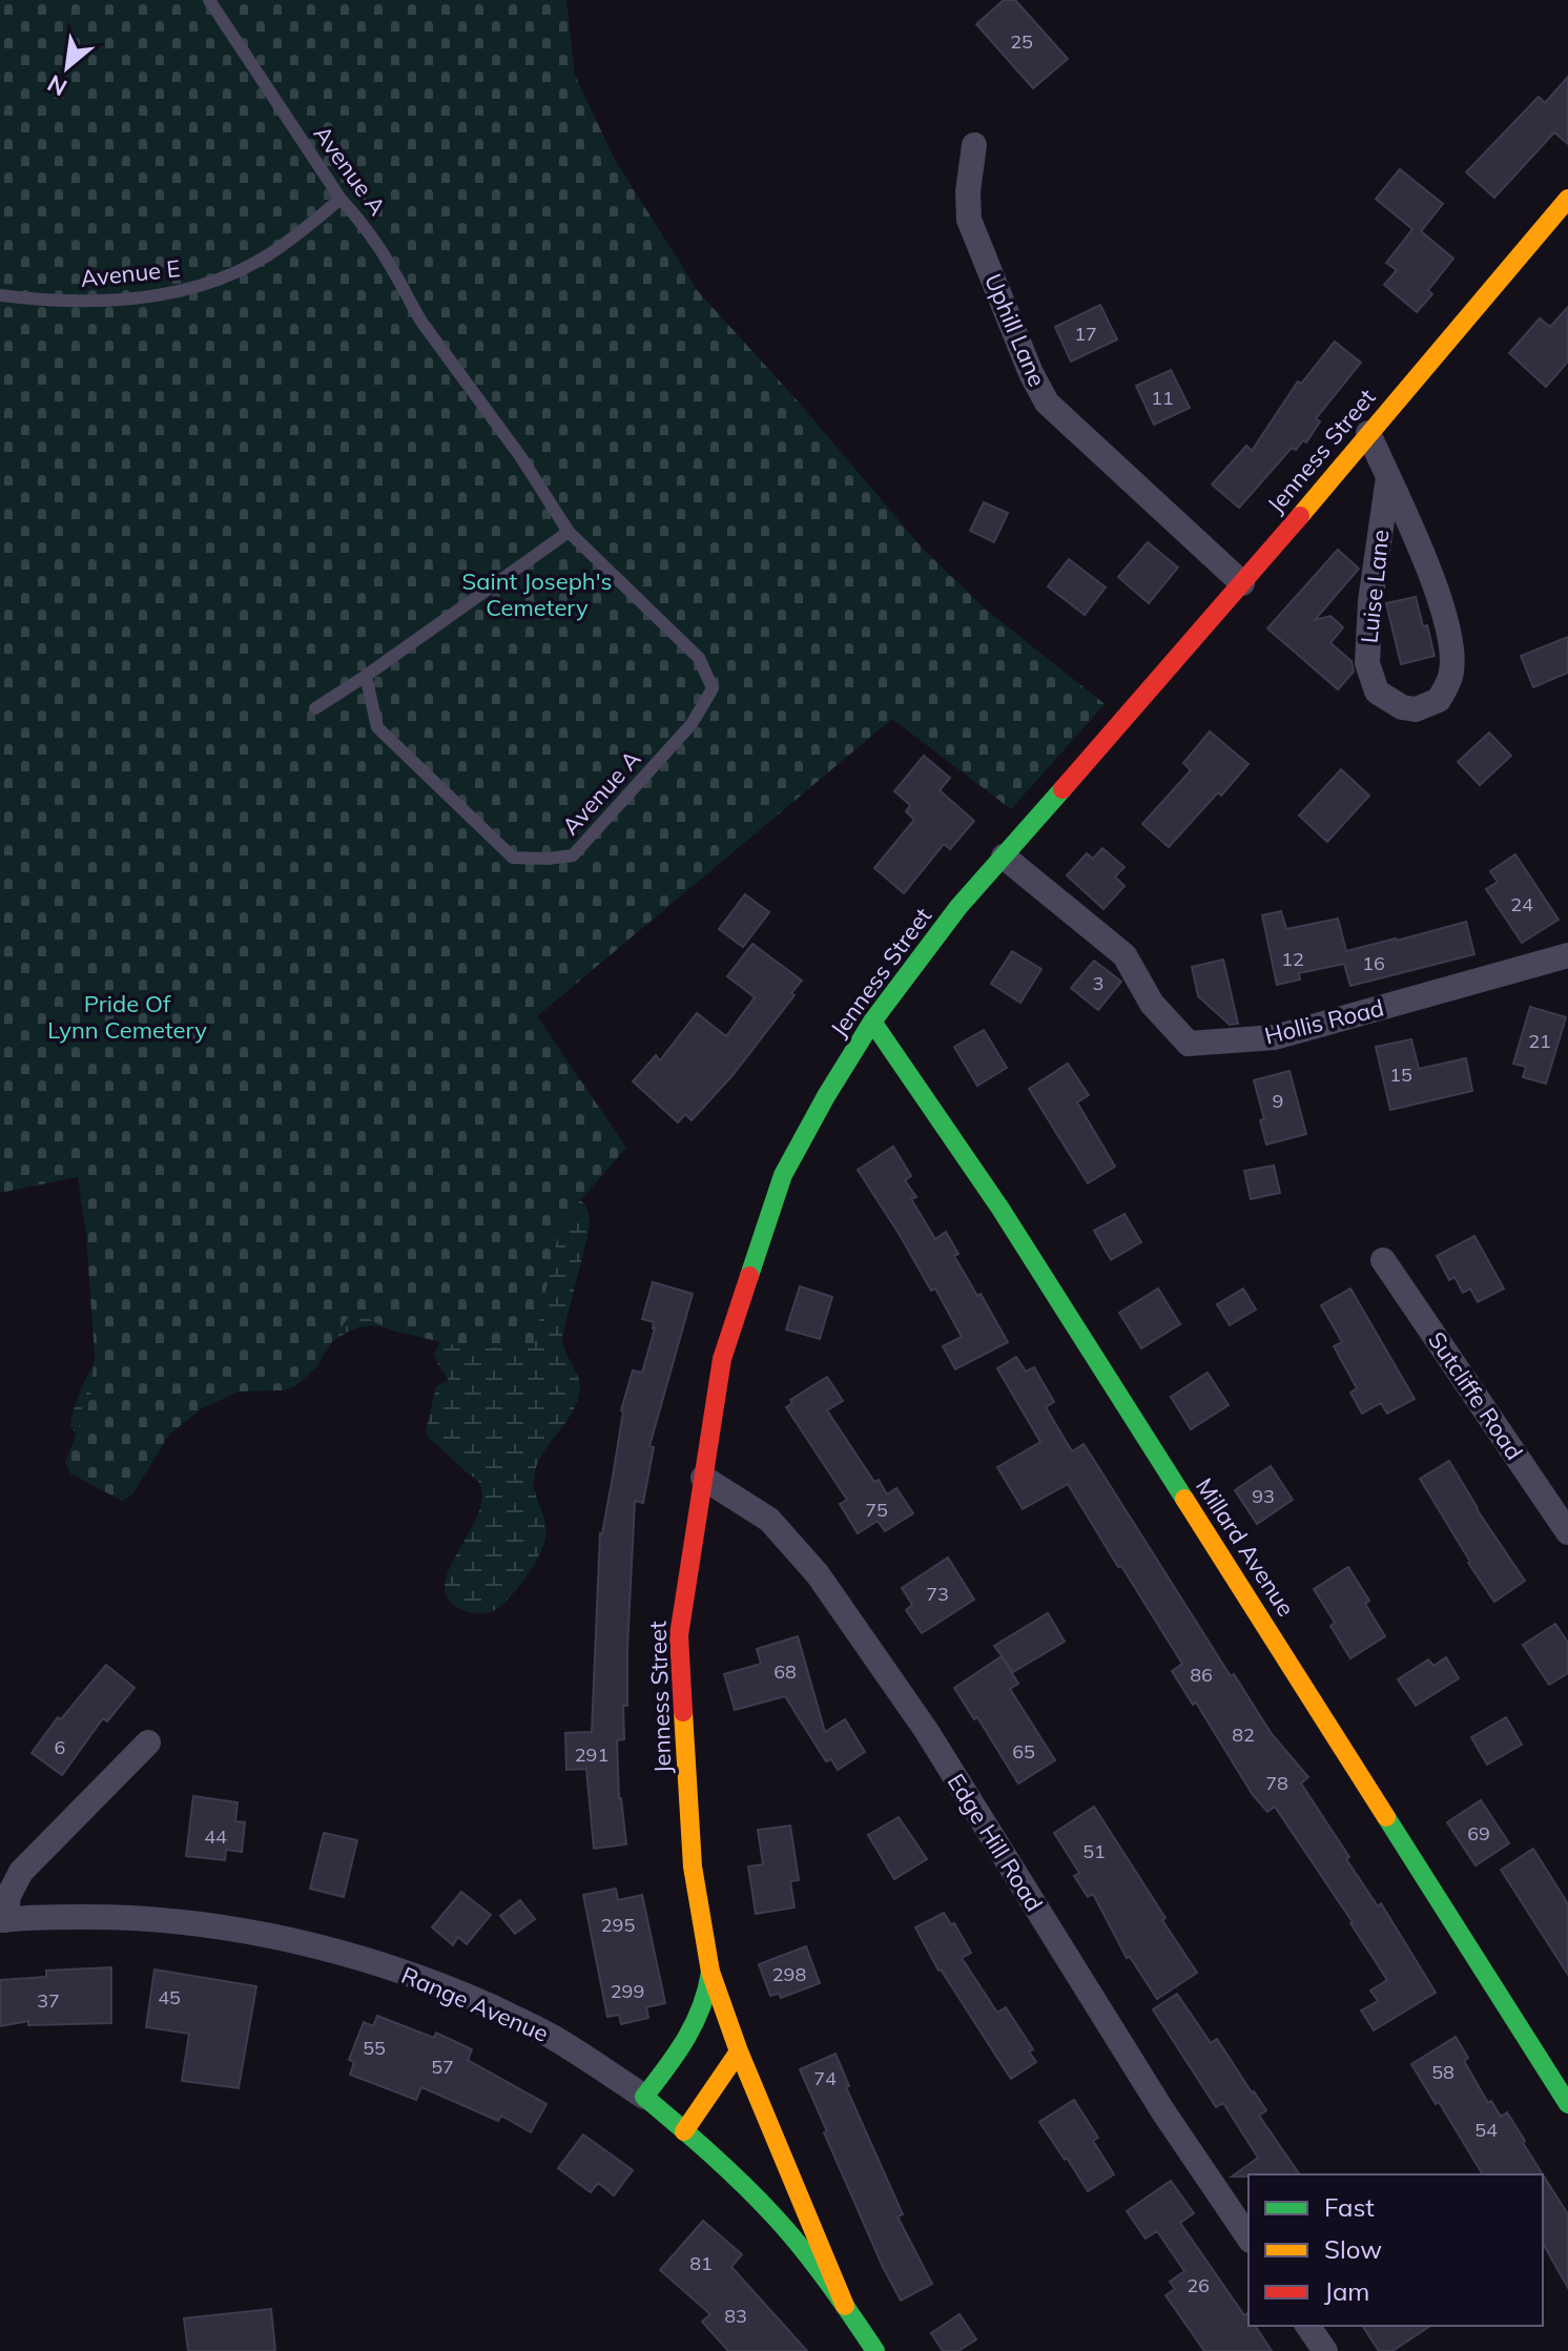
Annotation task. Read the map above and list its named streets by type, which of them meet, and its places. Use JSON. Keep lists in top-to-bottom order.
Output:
{
  "streets": {
    "street": [
      "Uphill Lane",
      "Jenness Street",
      "Luise Lane",
      "Hollis Road",
      "Sutcliffe Road",
      "Millard Avenue",
      "Edge Hill Road",
      "Range Avenue"
    ],
    "lane": ["Avenue A", "Avenue E"]
  },
  "crossings": [
    ["Avenue A", "Avenue E"],
    ["Uphill Lane", "Jenness Street"],
    ["Jenness Street", "Luise Lane"],
    ["Jenness Street", "Hollis Road"],
    ["Jenness Street", "Millard Avenue"],
    ["Jenness Street", "Edge Hill Road"],
    ["Jenness Street", "Range Avenue"]
  ],
  "parks": ["Saint Joseph's Cemetery", "Pride Of Lynn Cemetery"],
  "house_numbers": [
    "25",
    "17",
    "11",
    "24",
    "12",
    "16",
    "3",
    "21",
    "15",
    "9",
    "93",
    "75",
    "73",
    "68",
    "86",
    "82",
    "6",
    "65",
    "291",
    "78",
    "69",
    "44",
    "51",
    "295",
    "298",
    "299",
    "45",
    "37",
    "55",
    "57",
    "58",
    "74",
    "54",
    "81",
    "26",
    "83"
  ],
  "legend": ["Fast", "Slow", "Jam"],
  "north": "bottom left"
}
